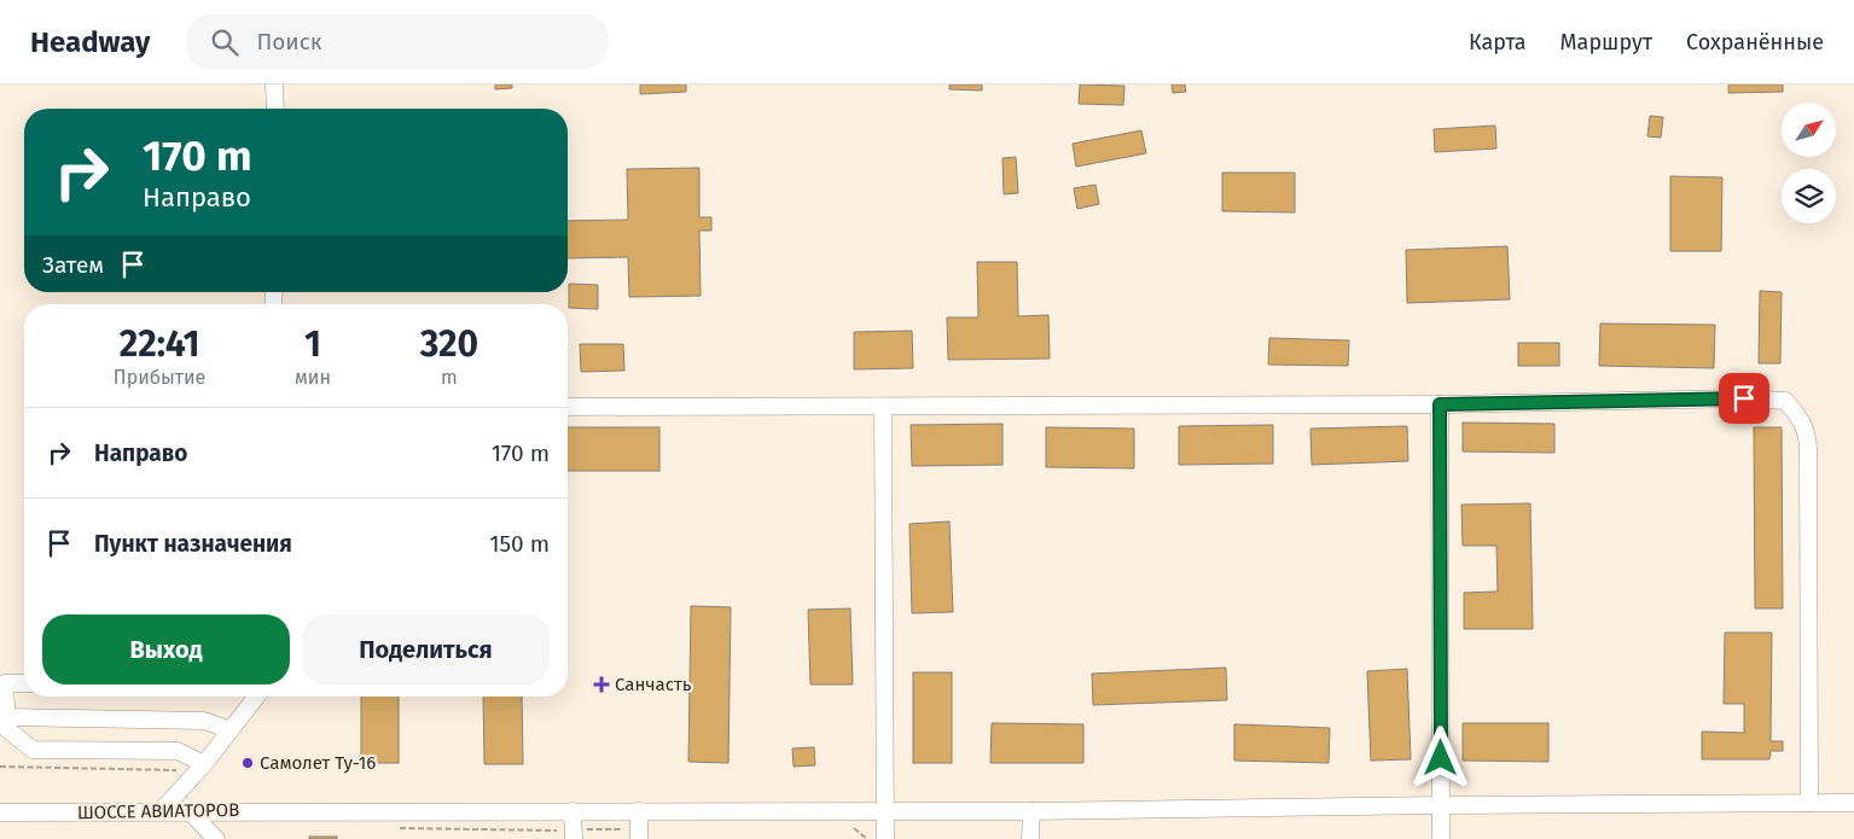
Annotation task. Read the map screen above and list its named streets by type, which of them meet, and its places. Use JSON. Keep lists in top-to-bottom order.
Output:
{
  "streets": {
    "street": ["ШОССЕ АВИАТОРОВ"]
  },
  "places": {
    "health": ["Санчасть"],
    "other": ["Самолет Ту-16"]
  },
  "north": "top right",
  "page": {
    "header": "Headway",
    "search": "Поиск",
    "nav": ["Карта", "Маршрут", "Сохранённые"],
    "turn": ["170 m", "Направо"],
    "then": "Затем",
    "eta": [
      "22:41",
      "Прибытие",
      "1",
      "мин",
      "320",
      "m"
    ],
    "list": [
      {
        "name": "Направо",
        "value": "170 m"
      },
      {
        "name": "Пункт назначения",
        "value": "150 m"
      }
    ],
    "buttons": ["Выход", "Поделиться"]
  }
}
